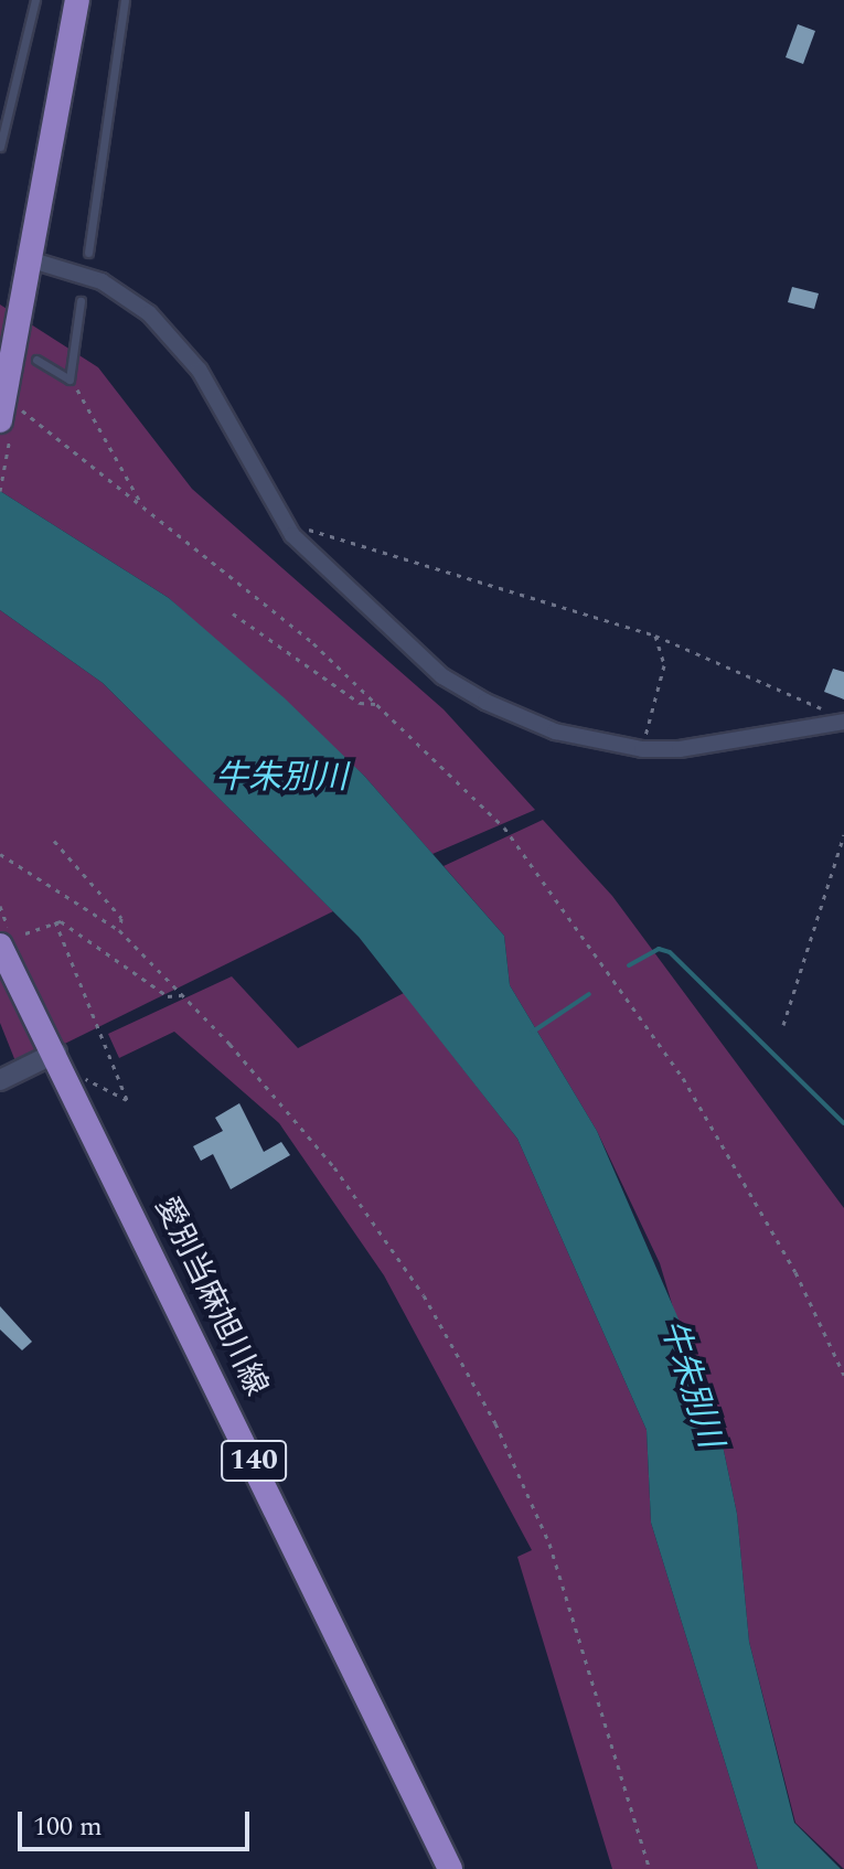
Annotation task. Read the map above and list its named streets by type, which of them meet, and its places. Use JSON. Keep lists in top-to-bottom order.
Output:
{
  "streets": {
    "main road": ["愛別当麻旭川線", "140"]
  },
  "water": ["牛朱別川"],
  "scale_bar": "100 m"
}
